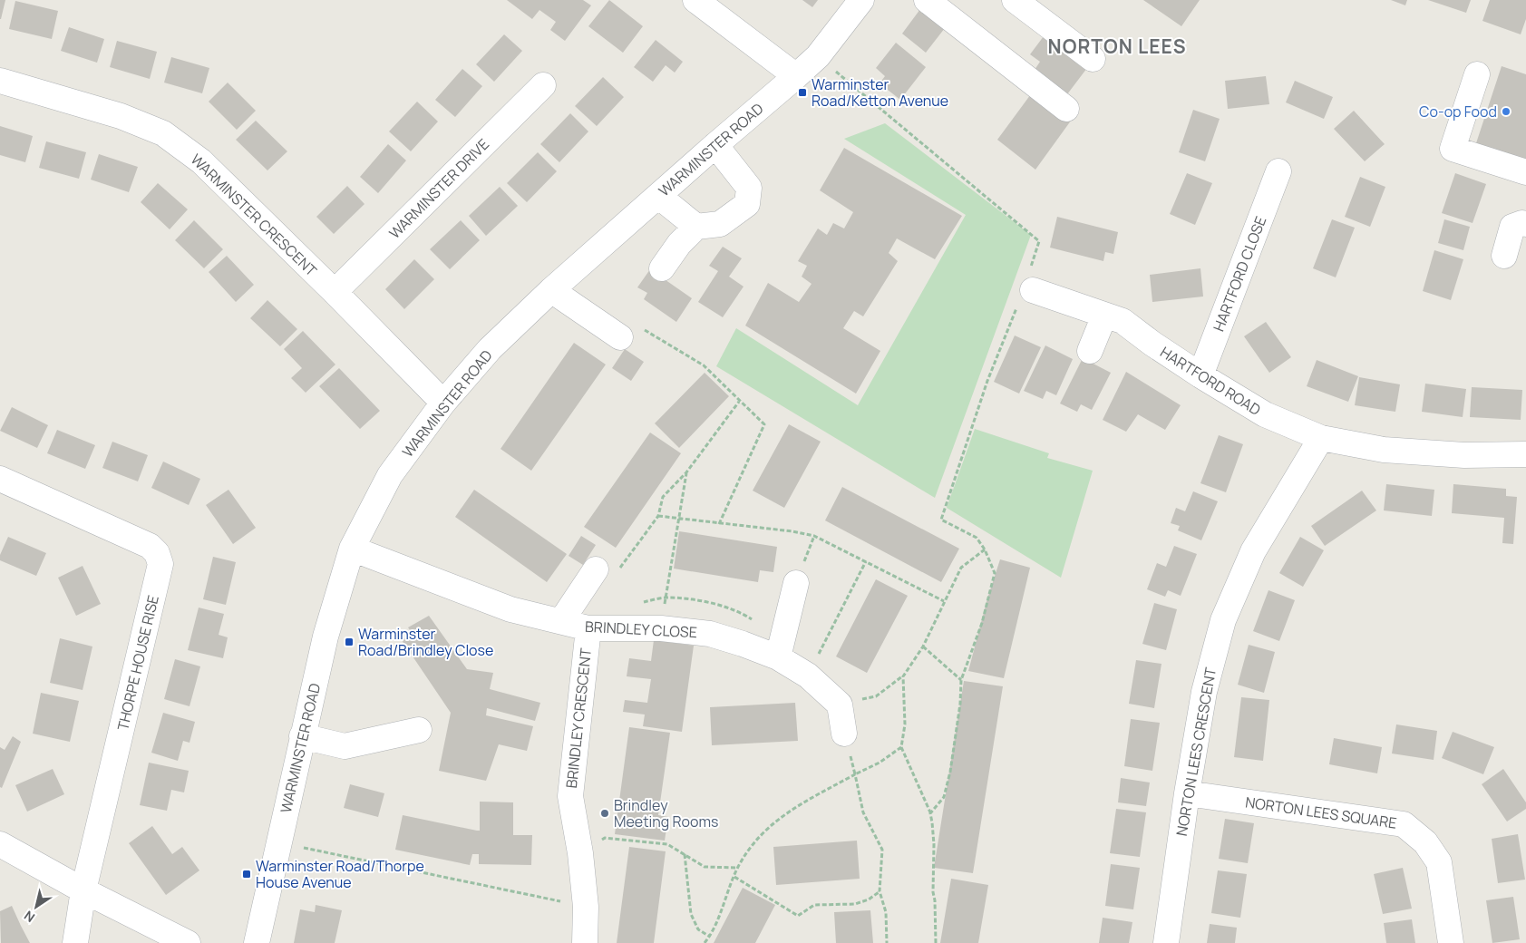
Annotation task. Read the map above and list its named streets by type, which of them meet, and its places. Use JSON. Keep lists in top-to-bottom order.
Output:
{
  "streets": {
    "street": [
      "WARMINSTER ROAD",
      "WARMINSTER DRIVE",
      "WARMINSTER CRESCENT",
      "HARTFORD CLOSE",
      "HARTFORD ROAD",
      "BRINDLEY CLOSE",
      "THORPE HOUSE RISE",
      "BRINDLEY CRESCENT",
      "NORTON LEES CRESCENT",
      "NORTON LEES SQUARE"
    ]
  },
  "crossings": [
    ["WARMINSTER ROAD", "WARMINSTER CRESCENT"],
    ["WARMINSTER ROAD", "BRINDLEY CLOSE"],
    ["WARMINSTER DRIVE", "WARMINSTER CRESCENT"],
    ["HARTFORD CLOSE", "HARTFORD ROAD"],
    ["HARTFORD ROAD", "NORTON LEES CRESCENT"],
    ["BRINDLEY CLOSE", "BRINDLEY CRESCENT"],
    ["NORTON LEES CRESCENT", "NORTON LEES SQUARE"]
  ],
  "districts": ["NORTON LEES"],
  "places": {
    "transit": ["Warminster Road/Ketton Avenue", "Warminster Road/Brindley Close", "Warminster Road/Thorpe House Avenue"],
    "other": ["Co-op Food", "Brindley Meeting Rooms"]
  },
  "north": "bottom left"
}
